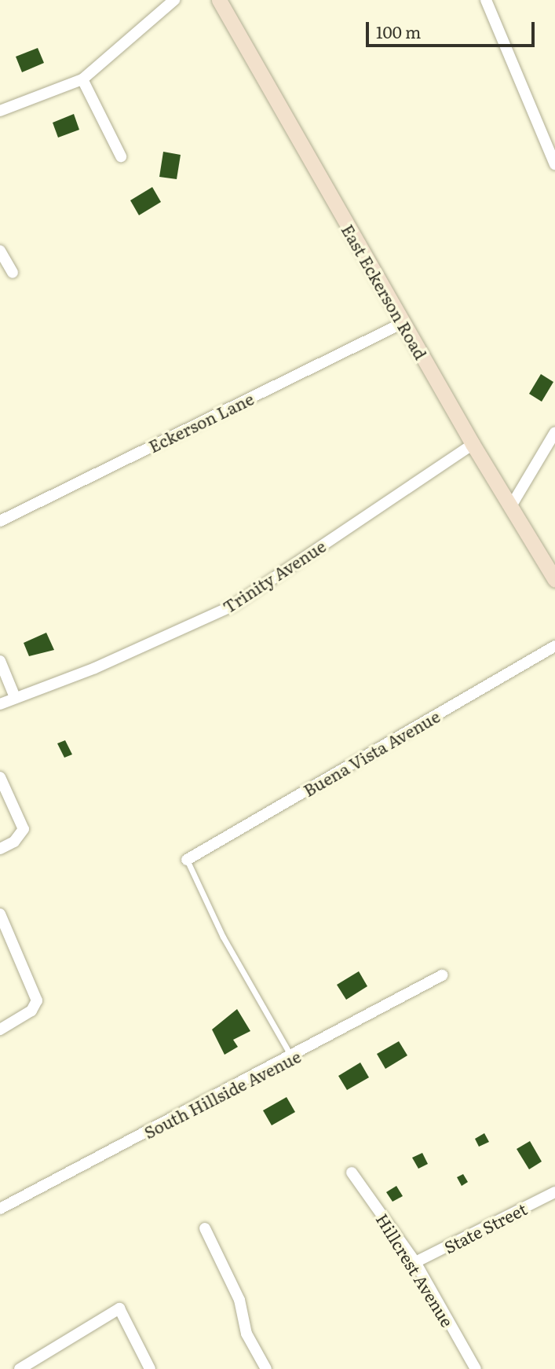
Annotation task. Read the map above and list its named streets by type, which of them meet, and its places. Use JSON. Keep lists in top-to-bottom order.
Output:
{
  "streets": {
    "street": [
      "East Eckerson Road",
      "Eckerson Lane",
      "Trinity Avenue",
      "Buena Vista Avenue",
      "South Hillside Avenue",
      "State Street",
      "Hillcrest Avenue"
    ]
  },
  "crossings": [
    ["East Eckerson Road", "Eckerson Lane"],
    ["East Eckerson Road", "Trinity Avenue"],
    ["State Street", "Hillcrest Avenue"]
  ],
  "scale_bar": "100 m"
}
